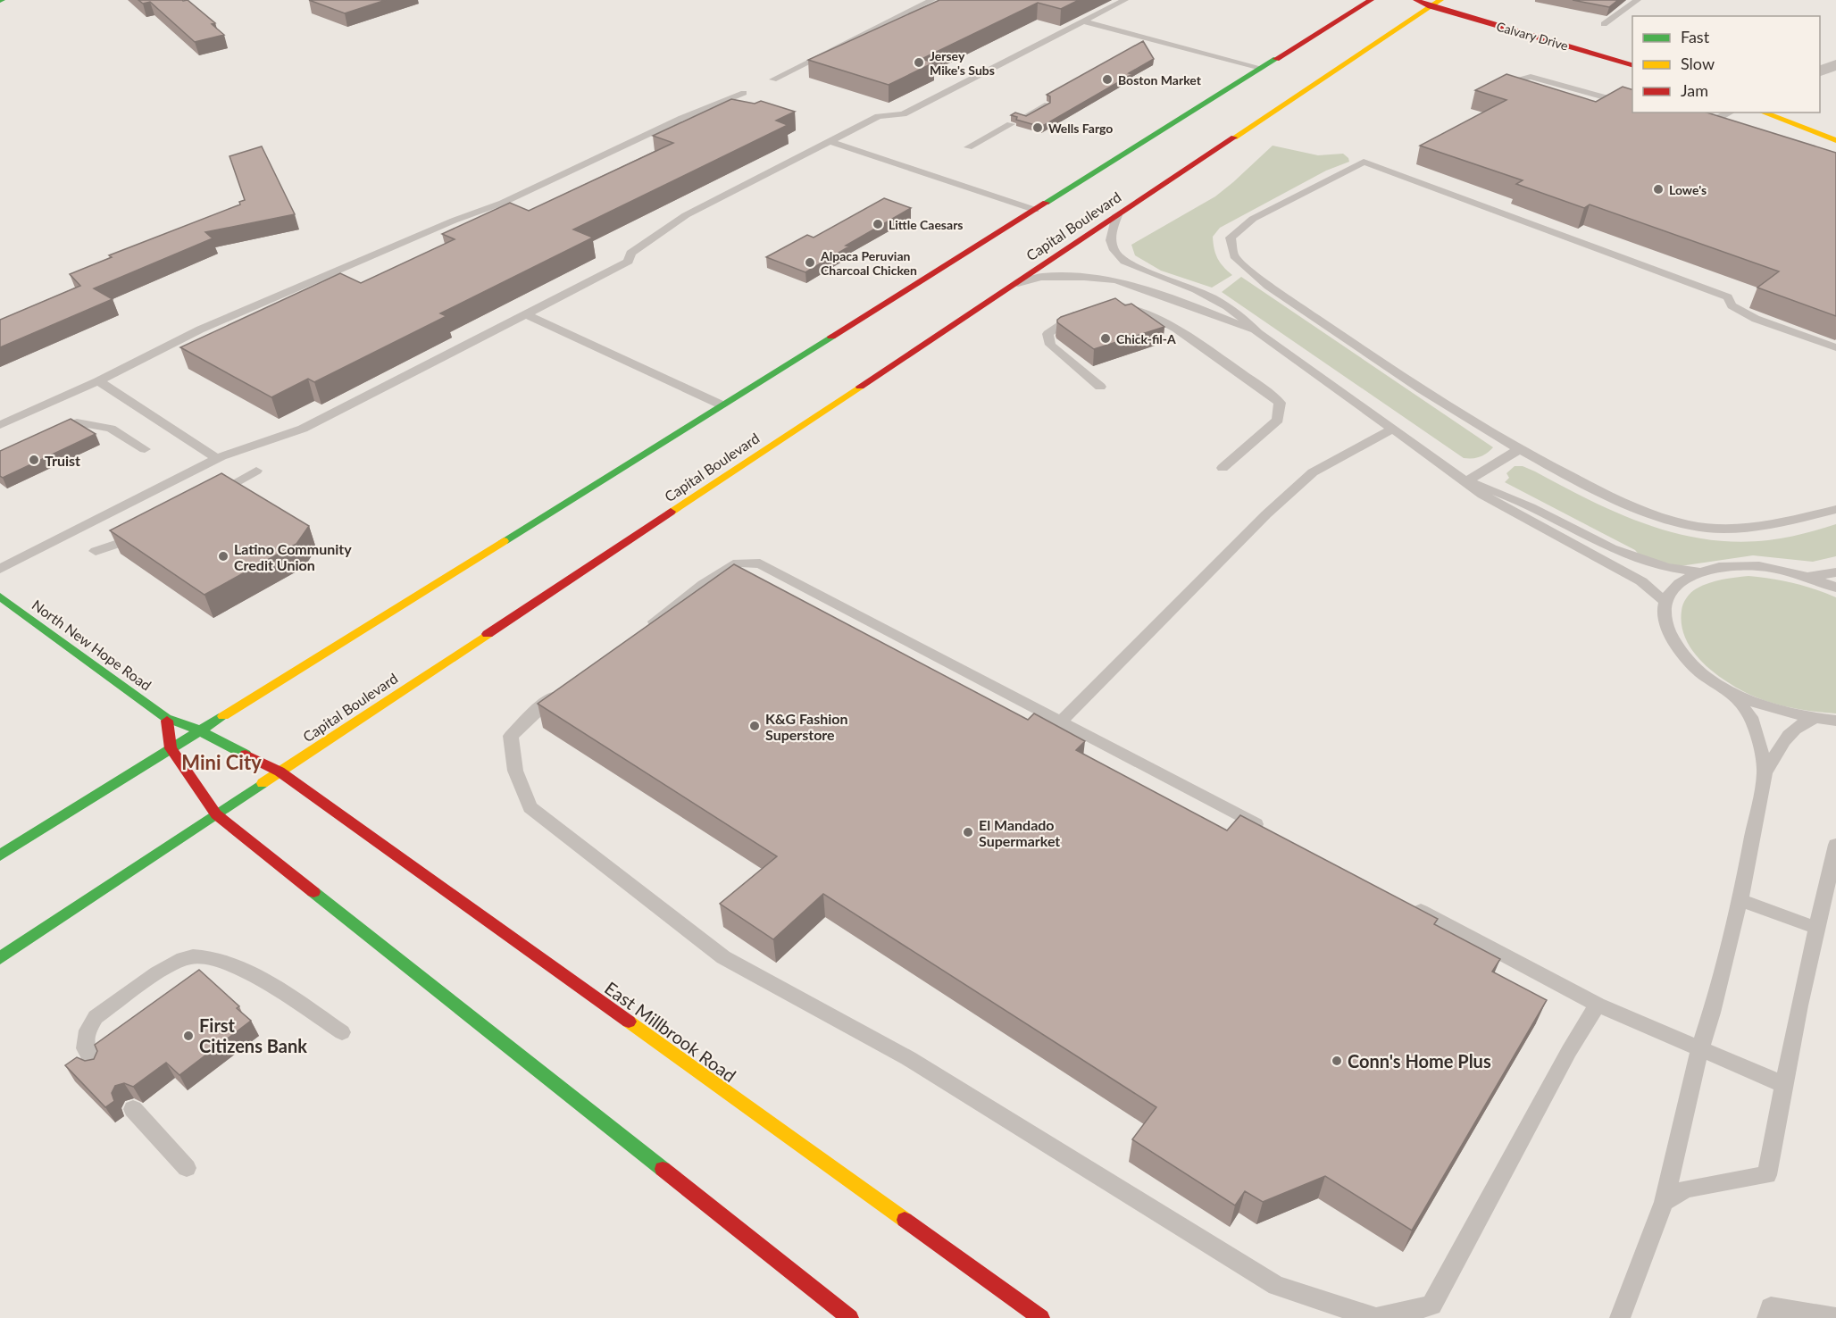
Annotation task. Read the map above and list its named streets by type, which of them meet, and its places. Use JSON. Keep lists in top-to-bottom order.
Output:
{
  "streets": {
    "main road": [
      "Calvary Drive",
      "Capital Boulevard",
      "North New Hope Road",
      "East Millbrook Road"
    ]
  },
  "crossings": [
    ["Calvary Drive", "Capital Boulevard"],
    ["Capital Boulevard", "North New Hope Road"],
    ["Capital Boulevard", "East Millbrook Road"],
    ["North New Hope Road", "East Millbrook Road"]
  ],
  "districts": ["Mini City"],
  "places": [
    "Jersey Mike's Subs",
    "Boston Market",
    "Wells Fargo",
    "Lowe's",
    "Little Caesars",
    "Alpaca Peruvian Charcoal Chicken",
    "Chick-fil-A",
    "Truist",
    "Latino Community Credit Union",
    "K&G Fashion Superstore",
    "El Mandado Supermarket",
    "First Citizens Bank",
    "Conn's Home Plus"
  ],
  "legend": ["Fast", "Slow", "Jam"]
}
